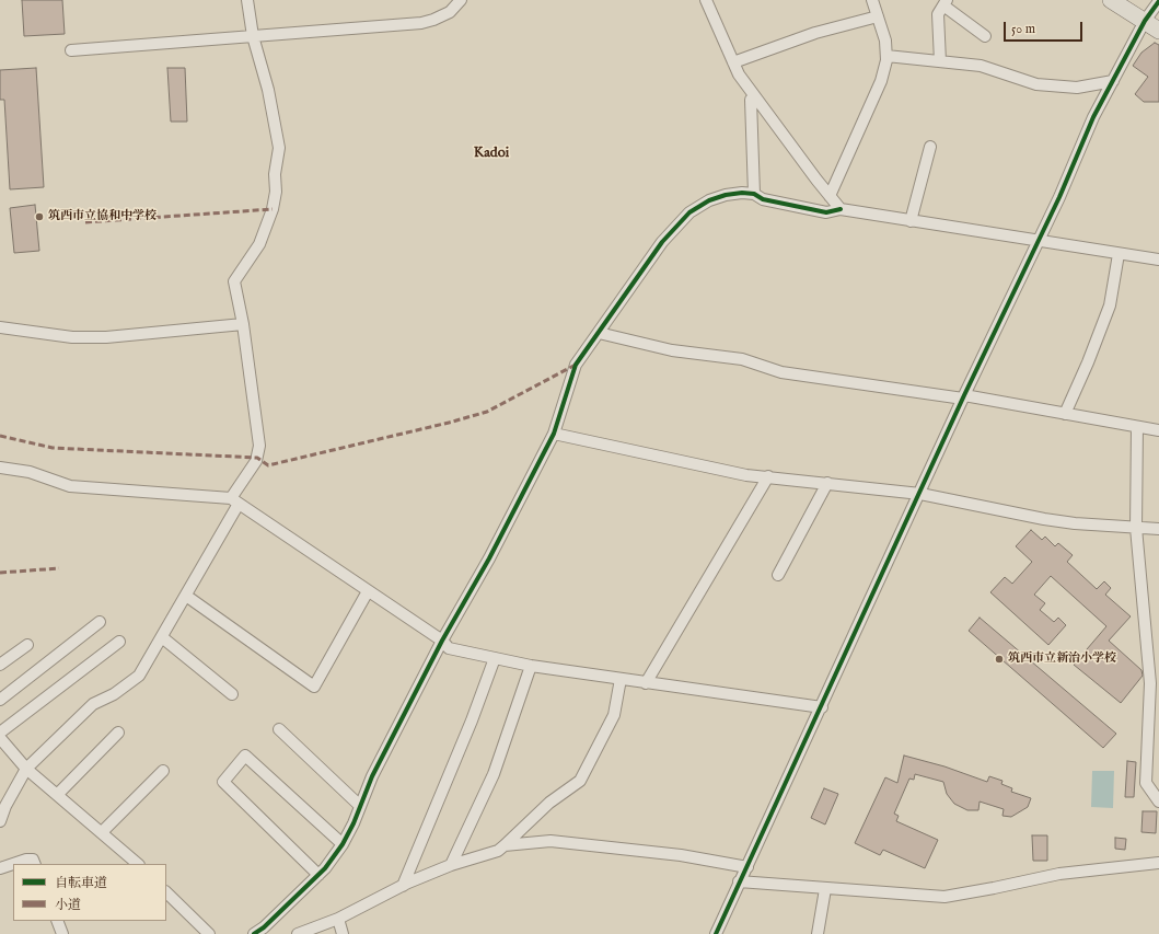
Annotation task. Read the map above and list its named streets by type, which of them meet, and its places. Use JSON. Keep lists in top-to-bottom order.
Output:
{
  "districts": ["Kadoi"],
  "places": ["筑西市立協和中学校", "筑西市立新治小学校"],
  "legend": ["自転車道", "小道"],
  "scale_bar": "50 m"
}
